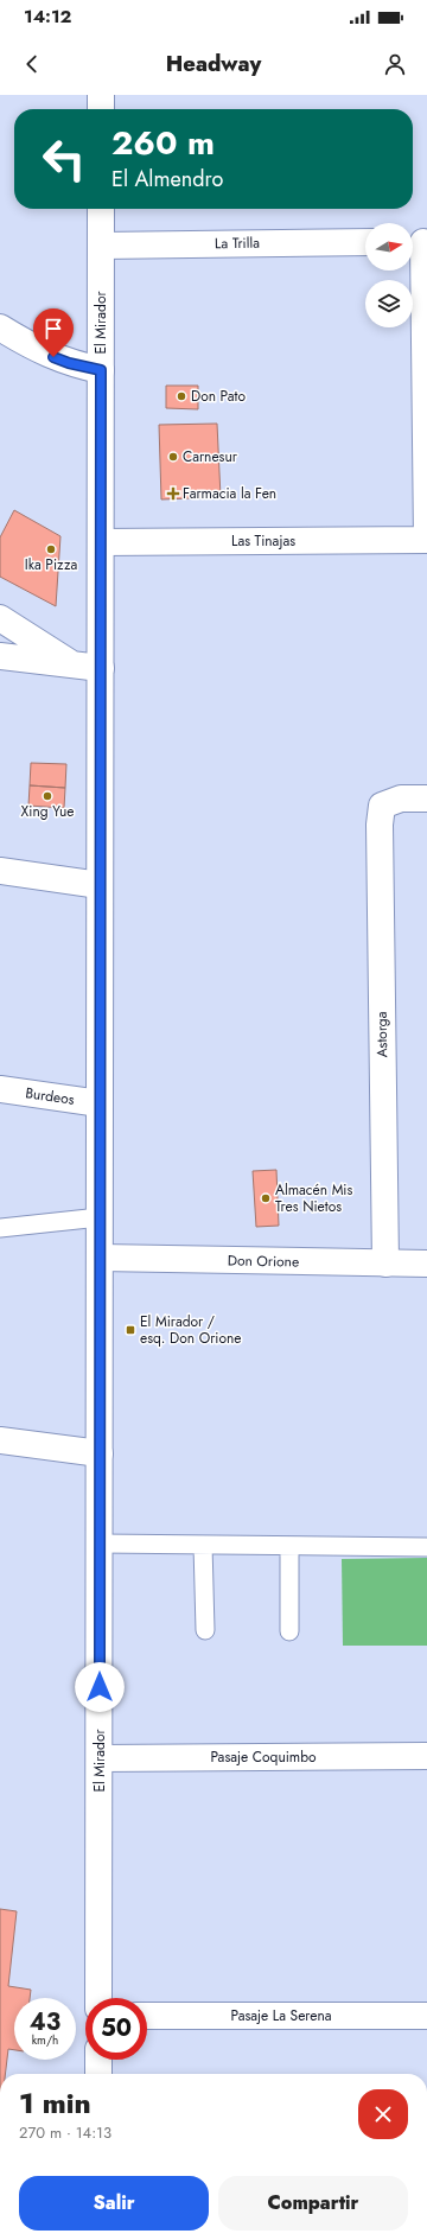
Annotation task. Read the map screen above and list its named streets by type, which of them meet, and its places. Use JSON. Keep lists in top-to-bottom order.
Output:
{
  "streets": {
    "street": [
      "La Trilla",
      "El Mirador",
      "Las Tinajas",
      "Astorga",
      "Burdeos",
      "Don Orione",
      "Pasaje Coquimbo",
      "Pasaje La Serena"
    ]
  },
  "crossings": [
    ["La Trilla", "El Mirador"],
    ["El Mirador", "Las Tinajas"],
    ["El Mirador", "Burdeos"],
    ["El Mirador", "Don Orione"],
    ["El Mirador", "Pasaje Coquimbo"],
    ["Astorga", "Don Orione"]
  ],
  "places": {
    "other": [
      "Don Pato",
      "Carnesur",
      "Ika Pizza",
      "Xing Yue",
      "Almacén Mis Tres Nietos"
    ],
    "health": ["Farmacia la Fen"],
    "transit": ["El Mirador / esq. Don Orione"]
  },
  "north": "right",
  "page": {
    "status": "14:12",
    "header": "Headway",
    "turn": ["260 m", "El Almendro"],
    "speed": "43 km/h",
    "limit": "50",
    "heading": ["1 min", "270 m · 14:13"],
    "buttons": ["Salir", "Compartir"]
  }
}
